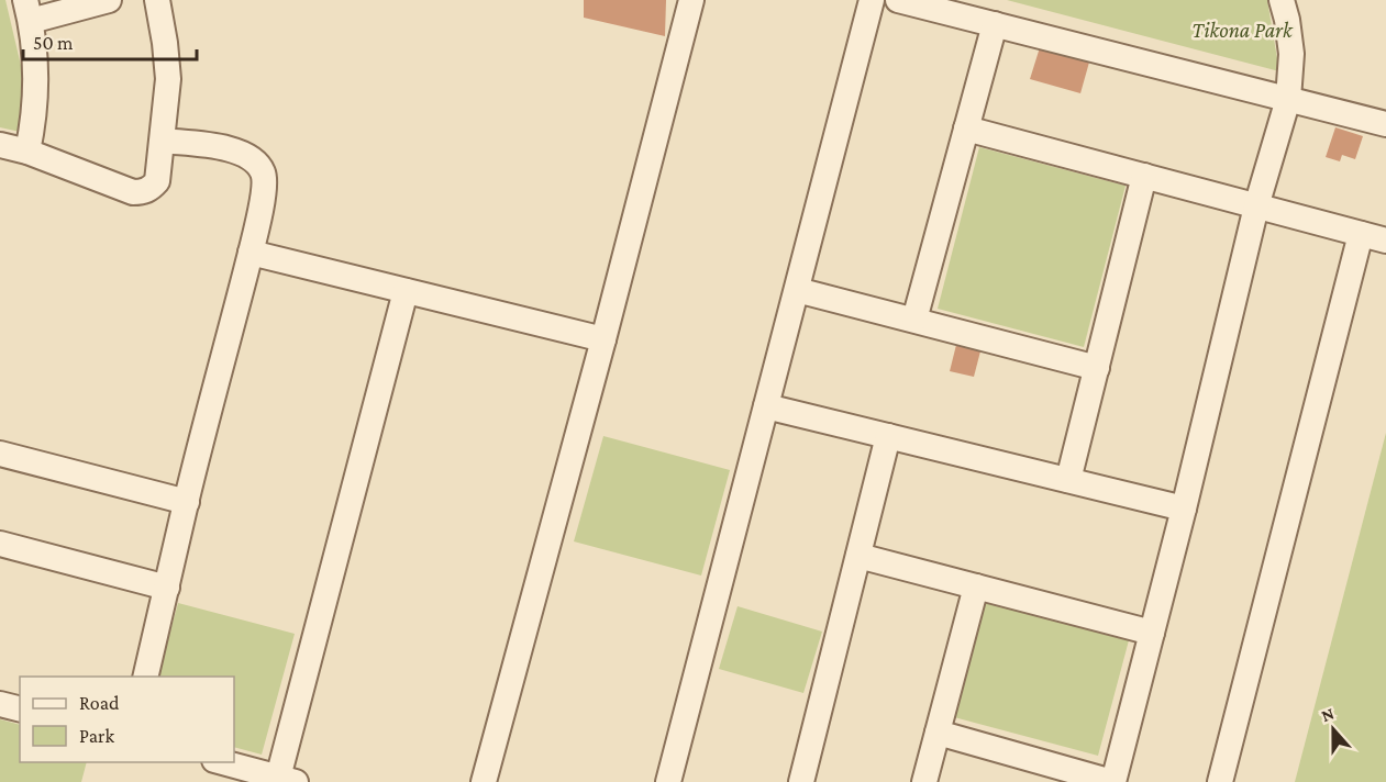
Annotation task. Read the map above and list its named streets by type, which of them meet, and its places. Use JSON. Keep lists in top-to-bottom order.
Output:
{
  "parks": ["Tikona Park"],
  "legend": ["Road", "Park"],
  "scale_bar": "50 m",
  "north": "top"
}
